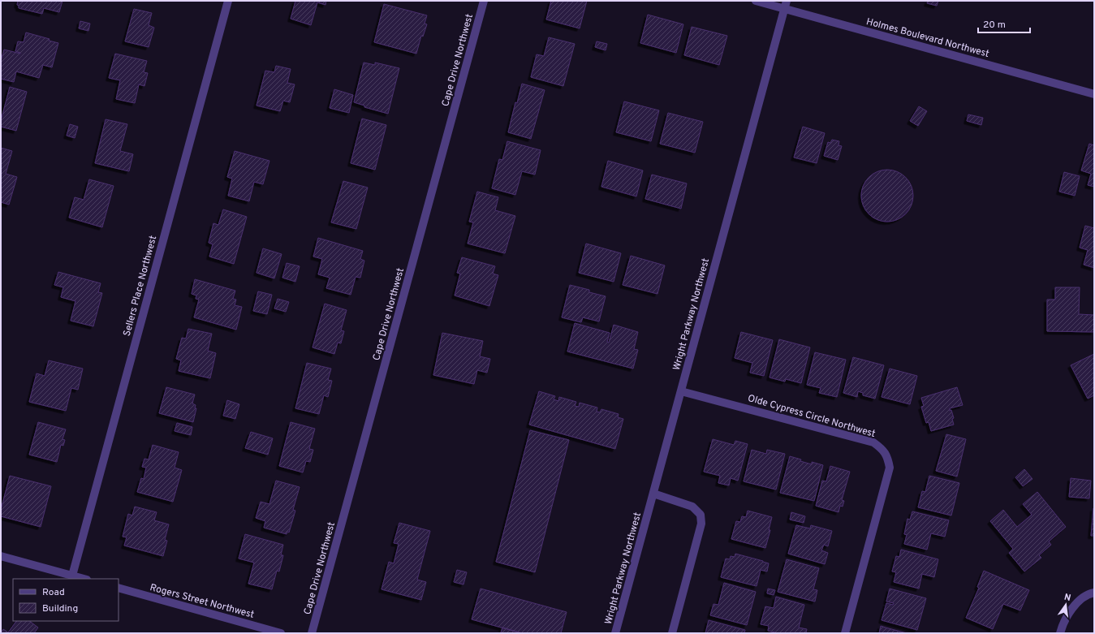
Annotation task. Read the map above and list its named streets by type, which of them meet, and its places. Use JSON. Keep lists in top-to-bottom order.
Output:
{
  "streets": {
    "street": [
      "Holmes Boulevard Northwest",
      "Cape Drive Northwest",
      "Sellers Place Northwest",
      "Wright Parkway Northwest",
      "Olde Cypress Circle Northwest",
      "Rogers Street Northwest"
    ]
  },
  "crossings": [
    ["Holmes Boulevard Northwest", "Wright Parkway Northwest"],
    ["Wright Parkway Northwest", "Olde Cypress Circle Northwest"]
  ],
  "legend": ["Road", "Building"],
  "scale_bar": "20 m",
  "north": "top"
}
